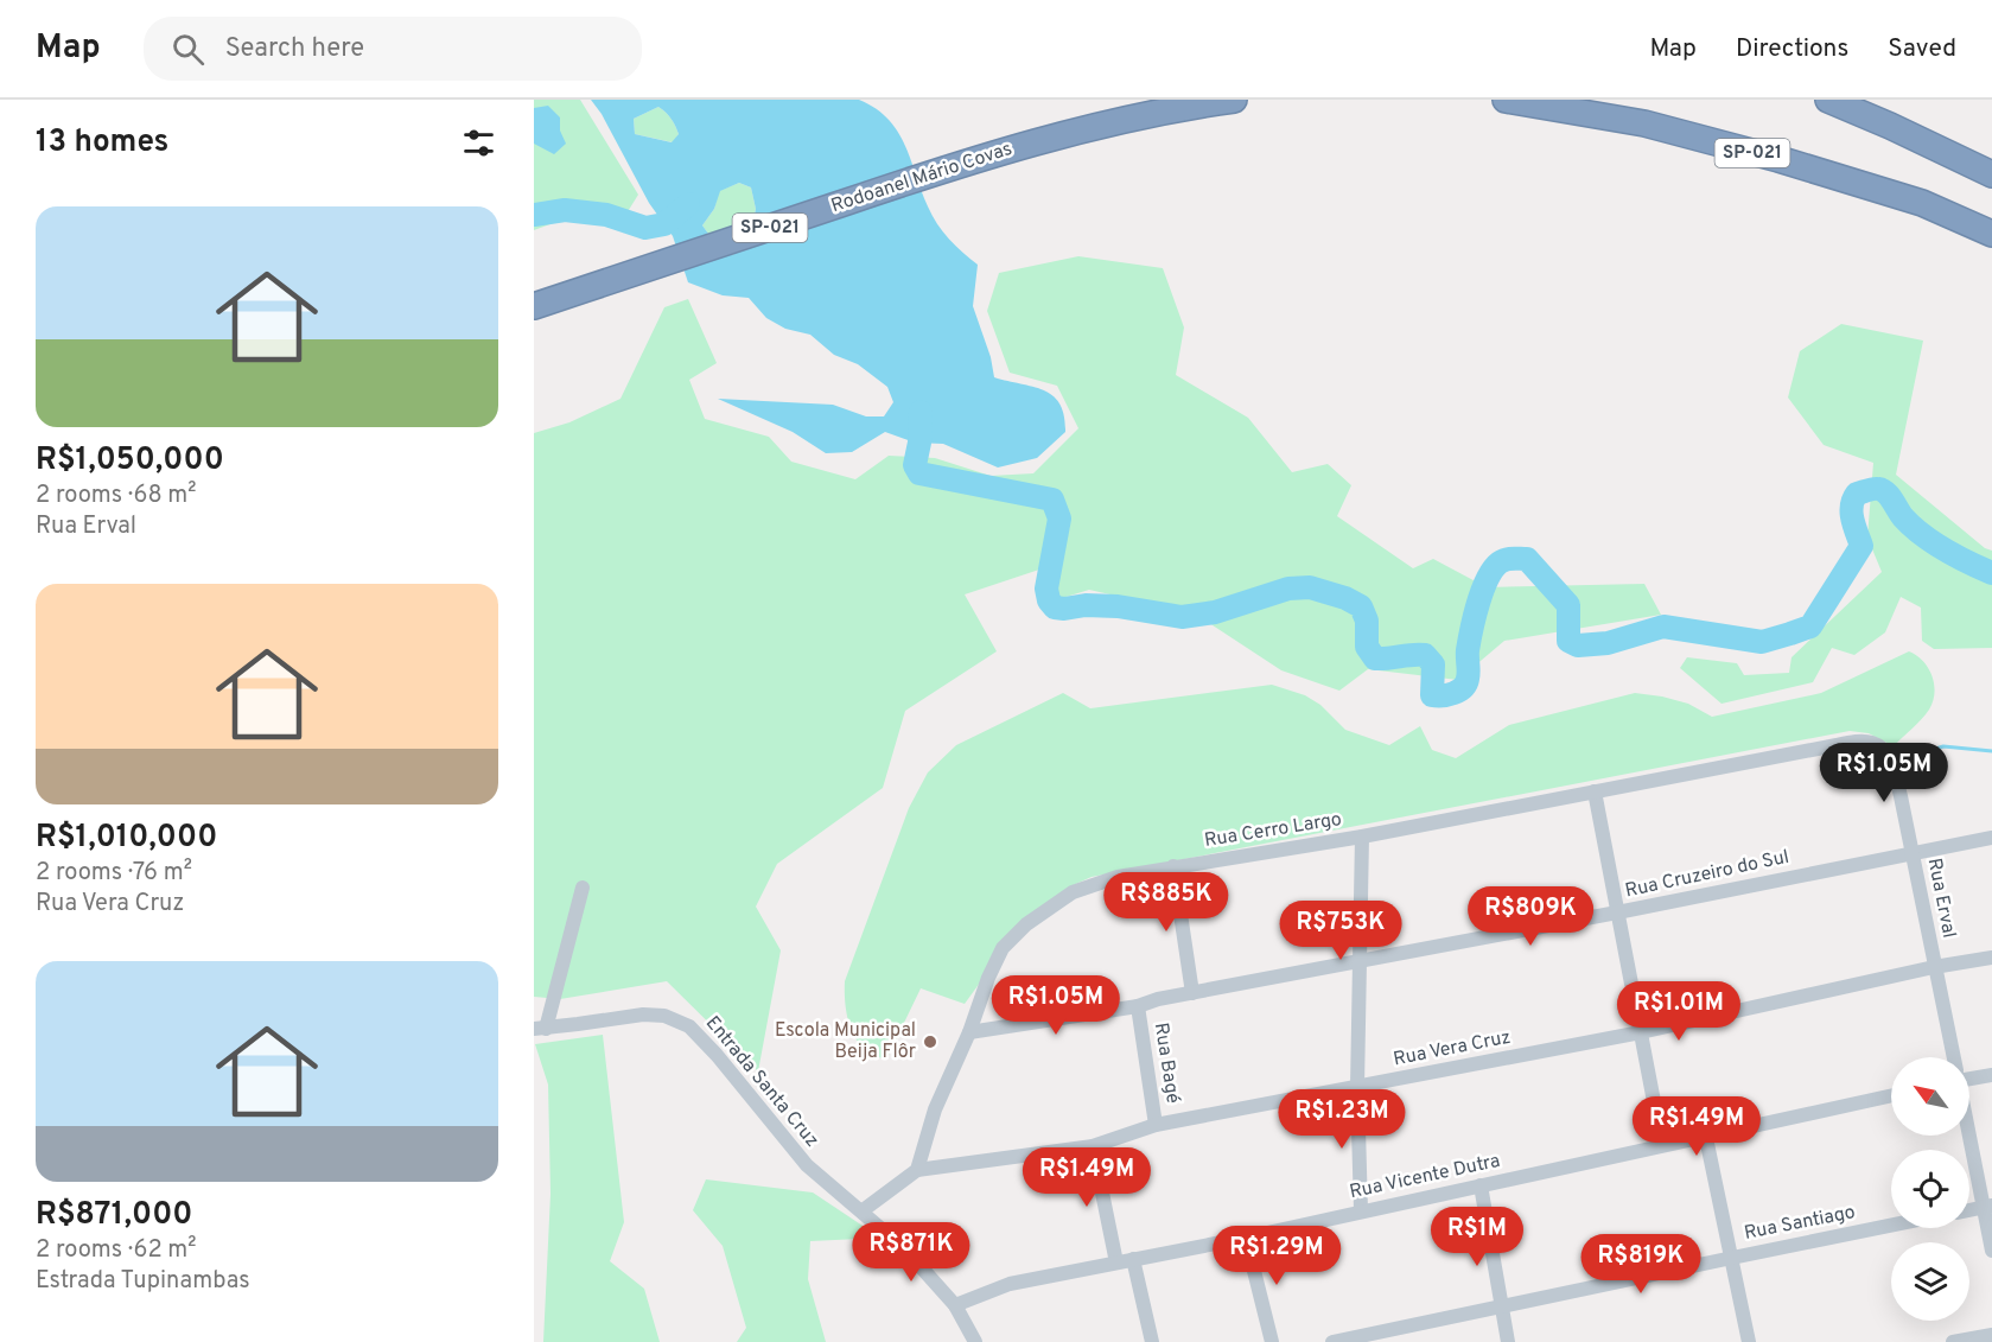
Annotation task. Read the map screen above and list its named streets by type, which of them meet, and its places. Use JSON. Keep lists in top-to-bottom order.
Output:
{
  "streets": {
    "highway": ["SP-021", "Rodoanel Mário Covas"],
    "street": [
      "Rua Cerro Largo",
      "Rua Cruzeiro do Sul",
      "Rua Erval",
      "Rua Vera Cruz",
      "Rua Bagé",
      "Entrada Santa Cruz",
      "Rua Vicente Dutra",
      "Rua Santiago"
    ]
  },
  "crossings": [
    ["Rua Cerro Largo", "Rua Cruzeiro do Sul"],
    ["Rua Cerro Largo", "Rua Erval"],
    ["Rua Cerro Largo", "Rua Vera Cruz"],
    ["Rua Cruzeiro do Sul", "Rua Erval"],
    ["Rua Cruzeiro do Sul", "Rua Bagé"],
    ["Rua Erval", "Rua Vera Cruz"],
    ["Rua Vera Cruz", "Rua Bagé"],
    ["Entrada Santa Cruz", "Rua Vicente Dutra"]
  ],
  "places": ["Escola Municipal Beija Flôr"],
  "north": "top left",
  "page": {
    "header": "Map",
    "search": "Search here",
    "nav": ["Map", "Directions", "Saved"],
    "heading": "13 homes",
    "list": [
      {
        "name": "R$1,050,000",
        "note": "2 rooms · 68 m² · Rua Erval"
      },
      {
        "name": "R$1,010,000",
        "note": "2 rooms · 76 m² · Rua Vera Cruz"
      },
      {
        "name": "R$871,000",
        "note": "2 rooms · 62 m² · Estrada Tupinambas"
      }
    ],
    "price": [
      "R$1.05M",
      "R$885K",
      "R$809K",
      "R$753K",
      "R$1.05M",
      "R$1.01M",
      "R$1.23M",
      "R$1.49M",
      "R$1.49M",
      "R$1M",
      "R$871K",
      "R$1.29M",
      "R$819K"
    ]
  }
}
